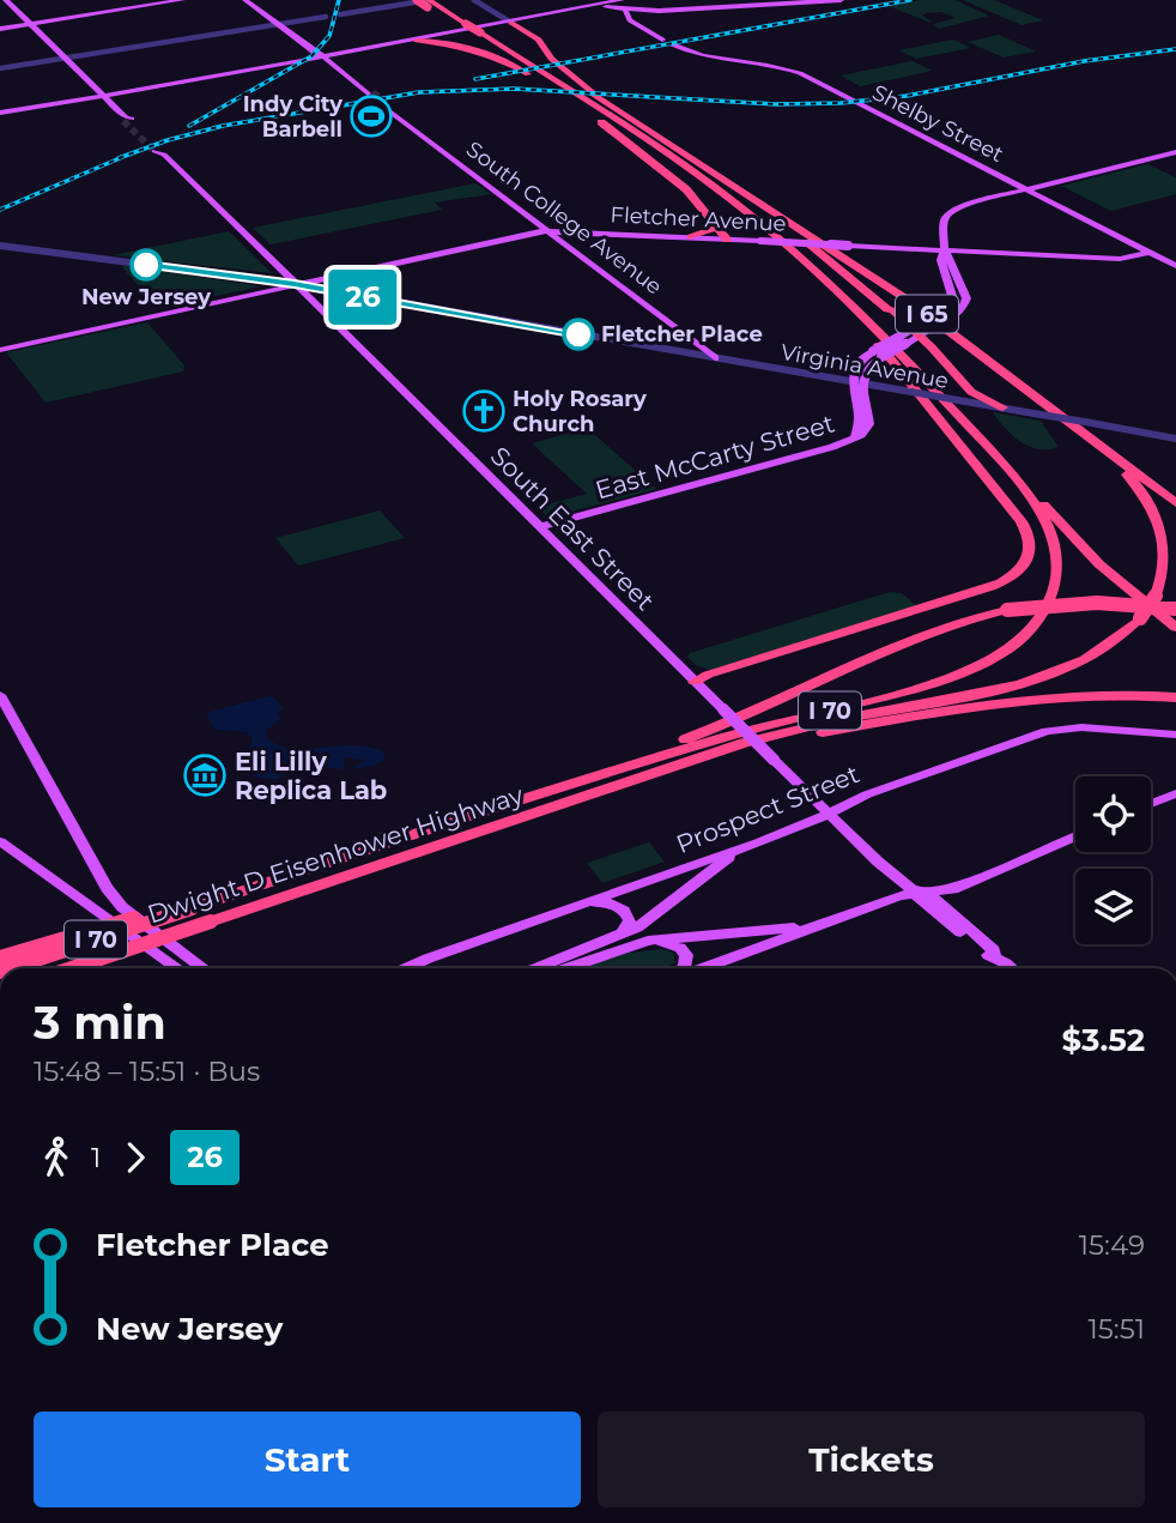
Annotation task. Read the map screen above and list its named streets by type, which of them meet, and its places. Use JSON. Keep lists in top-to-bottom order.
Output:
{
  "streets": {
    "highway": ["I 65", "I 70", "Dwight D Eisenhower Highway"],
    "main road": [
      "Shelby Street",
      "South College Avenue",
      "Fletcher Avenue",
      "East McCarty Street",
      "South East Street",
      "Prospect Street"
    ],
    "street": ["Virginia Avenue"]
  },
  "crossings": [
    ["Shelby Street", "Fletcher Avenue"],
    ["South College Avenue", "Fletcher Avenue"],
    ["South College Avenue", "Virginia Avenue"],
    ["Fletcher Avenue", "Virginia Avenue"],
    ["Fletcher Avenue", "South East Street"],
    ["I 65", "Virginia Avenue"],
    ["I 65", "I 70"],
    ["Virginia Avenue", "East McCarty Street"],
    ["Virginia Avenue", "South East Street"],
    ["Virginia Avenue", "I 70"],
    ["East McCarty Street", "South East Street"],
    ["South East Street", "Prospect Street"],
    ["I 70", "Dwight D Eisenhower Highway"]
  ],
  "places": {
    "sports": ["Indy City Barbell"],
    "other": ["New Jersey", "Fletcher Place"],
    "church": ["Holy Rosary Church"],
    "museum": ["Eli Lilly Replica Lab"]
  },
  "lines": ["bus line 26"],
  "page": {
    "on_map": "26",
    "heading": ["3 min", "15:48 – 15:51 · Bus", "$3.52"],
    "legs": ["1", "26"],
    "list": [
      {
        "name": "Fletcher Place",
        "value": "15:49"
      },
      {
        "name": "New Jersey",
        "value": "15:51"
      }
    ],
    "buttons": ["Start", "Tickets"]
  }
}
